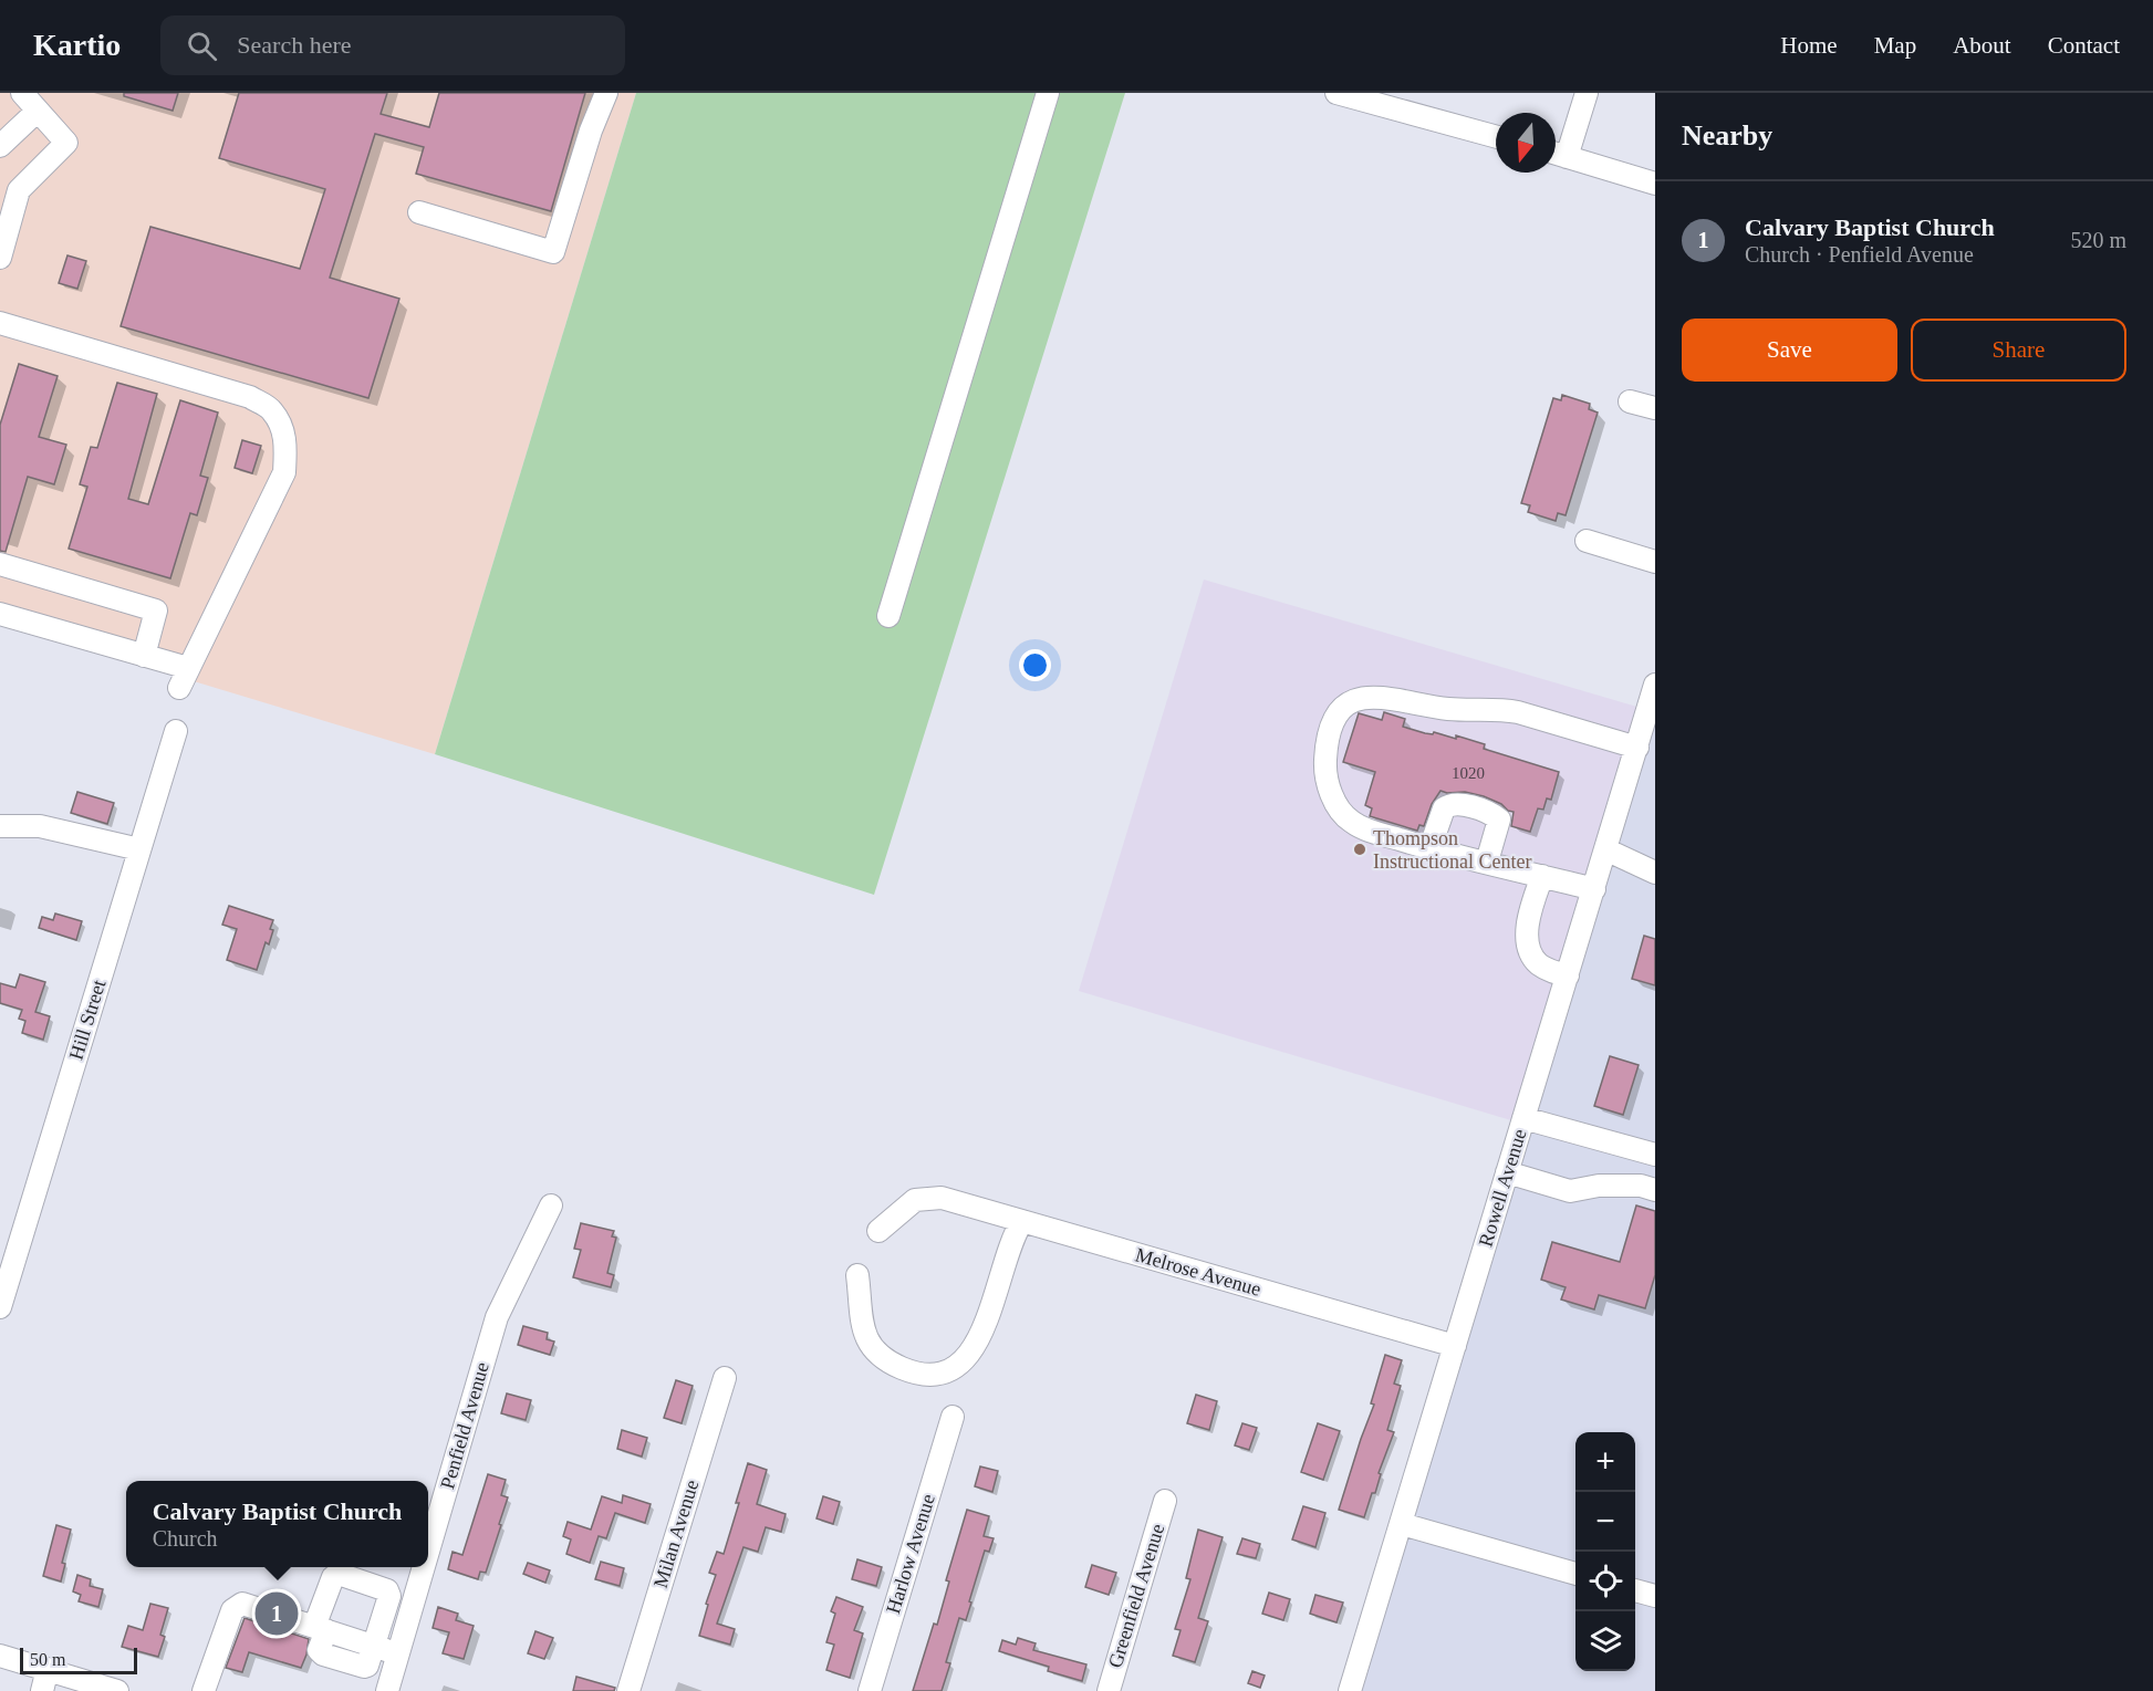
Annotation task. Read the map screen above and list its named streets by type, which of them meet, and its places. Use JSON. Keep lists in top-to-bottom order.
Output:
{
  "streets": {
    "street": [
      "Hill Street",
      "Rowell Avenue",
      "Melrose Avenue",
      "Penfield Avenue",
      "Milan Avenue",
      "Harlow Avenue",
      "Greenfield Avenue"
    ]
  },
  "crossings": [
    ["Rowell Avenue", "Melrose Avenue"]
  ],
  "places": ["Thompson Instructional Center"],
  "house_numbers": ["1020"],
  "scale_bar": "50 m",
  "north": "bottom",
  "page": {
    "header": "Kartio",
    "search": "Search here",
    "nav": [
      "Home",
      "Map",
      "About",
      "Contact"
    ],
    "heading": "Nearby",
    "list": [
      {
        "mark": "1",
        "name": "Calvary Baptist Church",
        "note": "Church · Penfield Avenue",
        "value": "520 m"
      }
    ],
    "buttons": ["Save", "Share"],
    "map_buttons": ["+", "−"],
    "popup": ["Calvary Baptist Church", "Church"],
    "pins": "1",
    "scale": "50 m"
  }
}
